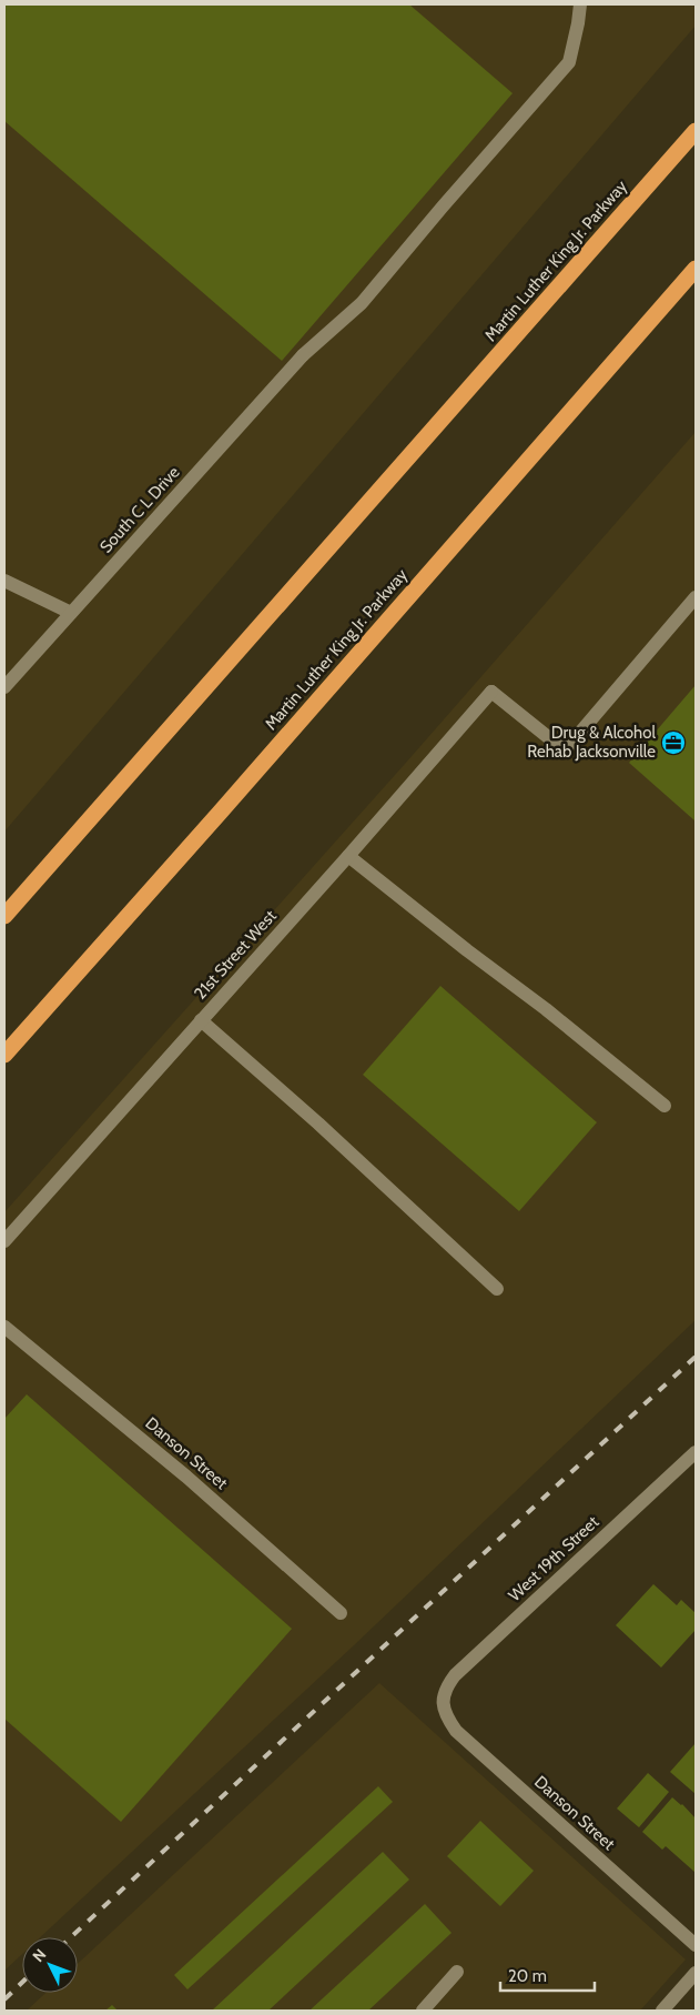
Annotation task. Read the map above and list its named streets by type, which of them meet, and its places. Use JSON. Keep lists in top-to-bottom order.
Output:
{
  "streets": {
    "highway": ["Martin Luther King Jr. Parkway"],
    "street": [
      "South C L Drive",
      "21st Street West",
      "Danson Street",
      "West 19th Street"
    ]
  },
  "crossings": [
    ["Danson Street", "West 19th Street"]
  ],
  "places": {
    "office": ["Drug & Alcohol Rehab Jacksonville"]
  },
  "scale_bar": "20 m",
  "north": "top left"
}
